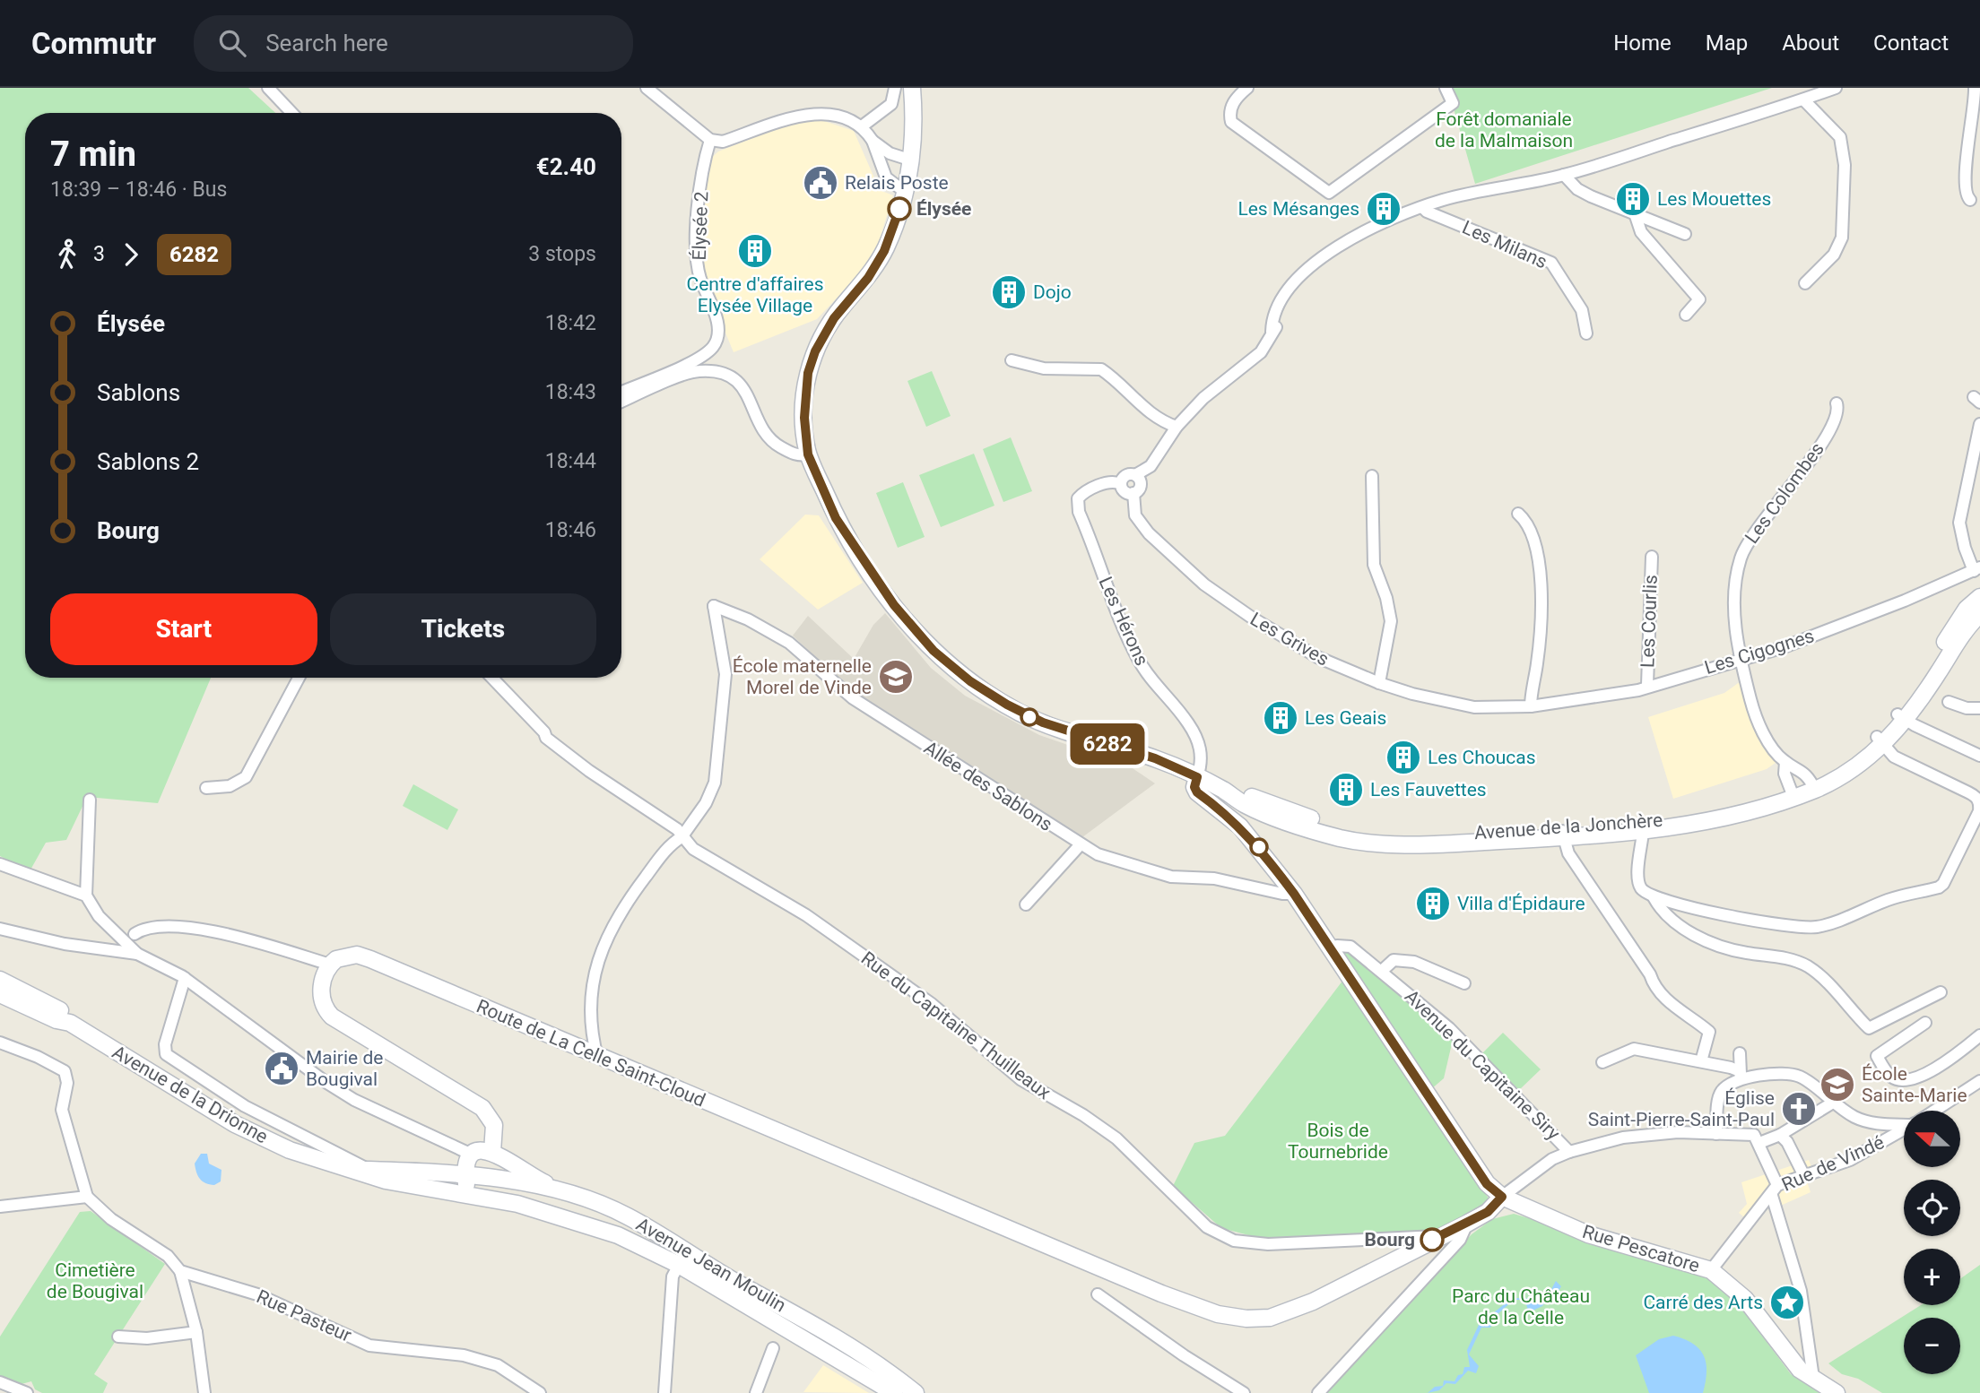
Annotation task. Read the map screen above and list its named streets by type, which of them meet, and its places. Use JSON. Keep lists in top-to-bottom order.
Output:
{
  "streets": {
    "street": [
      "Élysée 2",
      "Les Milans",
      "Les Colombes",
      "Les Hérons",
      "Les Courlis",
      "Les Grives",
      "Les Cigognes",
      "Allée des Sablons",
      "Avenue de la Jonchère",
      "Rue du Capitaine Thuilleaux",
      "Route de La Celle Saint-Cloud",
      "Avenue du Capitaine Siry",
      "Avenue de la Drionne",
      "Rue de Vindé",
      "Rue Pescatore",
      "Avenue Jean Moulin",
      "Rue Pasteur"
    ]
  },
  "crossings": [
    ["Les Colombes", "Les Cigognes"],
    ["Les Colombes", "Avenue de la Jonchère"],
    ["Les Hérons", "Les Grives"],
    ["Les Hérons", "Avenue de la Jonchère"],
    ["Les Courlis", "Les Cigognes"],
    ["Les Grives", "Les Cigognes"],
    ["Allée des Sablons", "Rue du Capitaine Thuilleaux"],
    ["Rue du Capitaine Thuilleaux", "Route de La Celle Saint-Cloud"],
    ["Route de La Celle Saint-Cloud", "Rue Pescatore"],
    ["Avenue de la Drionne", "Avenue Jean Moulin"],
    ["Rue de Vindé", "Rue Pescatore"]
  ],
  "parks": [
    "Forêt domaniale de la Malmaison",
    "Bois de Tournebride",
    "Cimetière de Bougival",
    "Parc du Château de la Celle"
  ],
  "places": {
    "public building": ["Relais Poste", "Mairie de Bougival"],
    "building": [
      "Les Mouettes",
      "Les Mésanges",
      "Centre d'affaires Elysée Village",
      "Dojo",
      "Les Geais",
      "Les Choucas",
      "Les Fauvettes",
      "Villa d'Épidaure"
    ],
    "other": ["Élysée", "Bourg"],
    "school or university": ["École maternelle Morel de Vinde", "École Sainte-Marie"],
    "church": ["Église Saint-Pierre-Saint-Paul"],
    "place": ["Carré des Arts"]
  },
  "lines": ["bus line 6282"],
  "north": "left",
  "page": {
    "header": "Commutr",
    "search": "Search here",
    "nav": [
      "Home",
      "Map",
      "About",
      "Contact"
    ],
    "on_map": "6282",
    "heading": ["7 min", "18:39 – 18:46 · Bus", "€2.40"],
    "legs": ["3", "6282", "3 stops"],
    "list": [
      {
        "name": "Élysée",
        "value": "18:42"
      },
      {
        "name": "Sablons",
        "value": "18:43"
      },
      {
        "name": "Sablons 2",
        "value": "18:44"
      },
      {
        "name": "Bourg",
        "value": "18:46"
      }
    ],
    "buttons": ["Start", "Tickets"],
    "map_buttons": ["+", "−"]
  }
}
